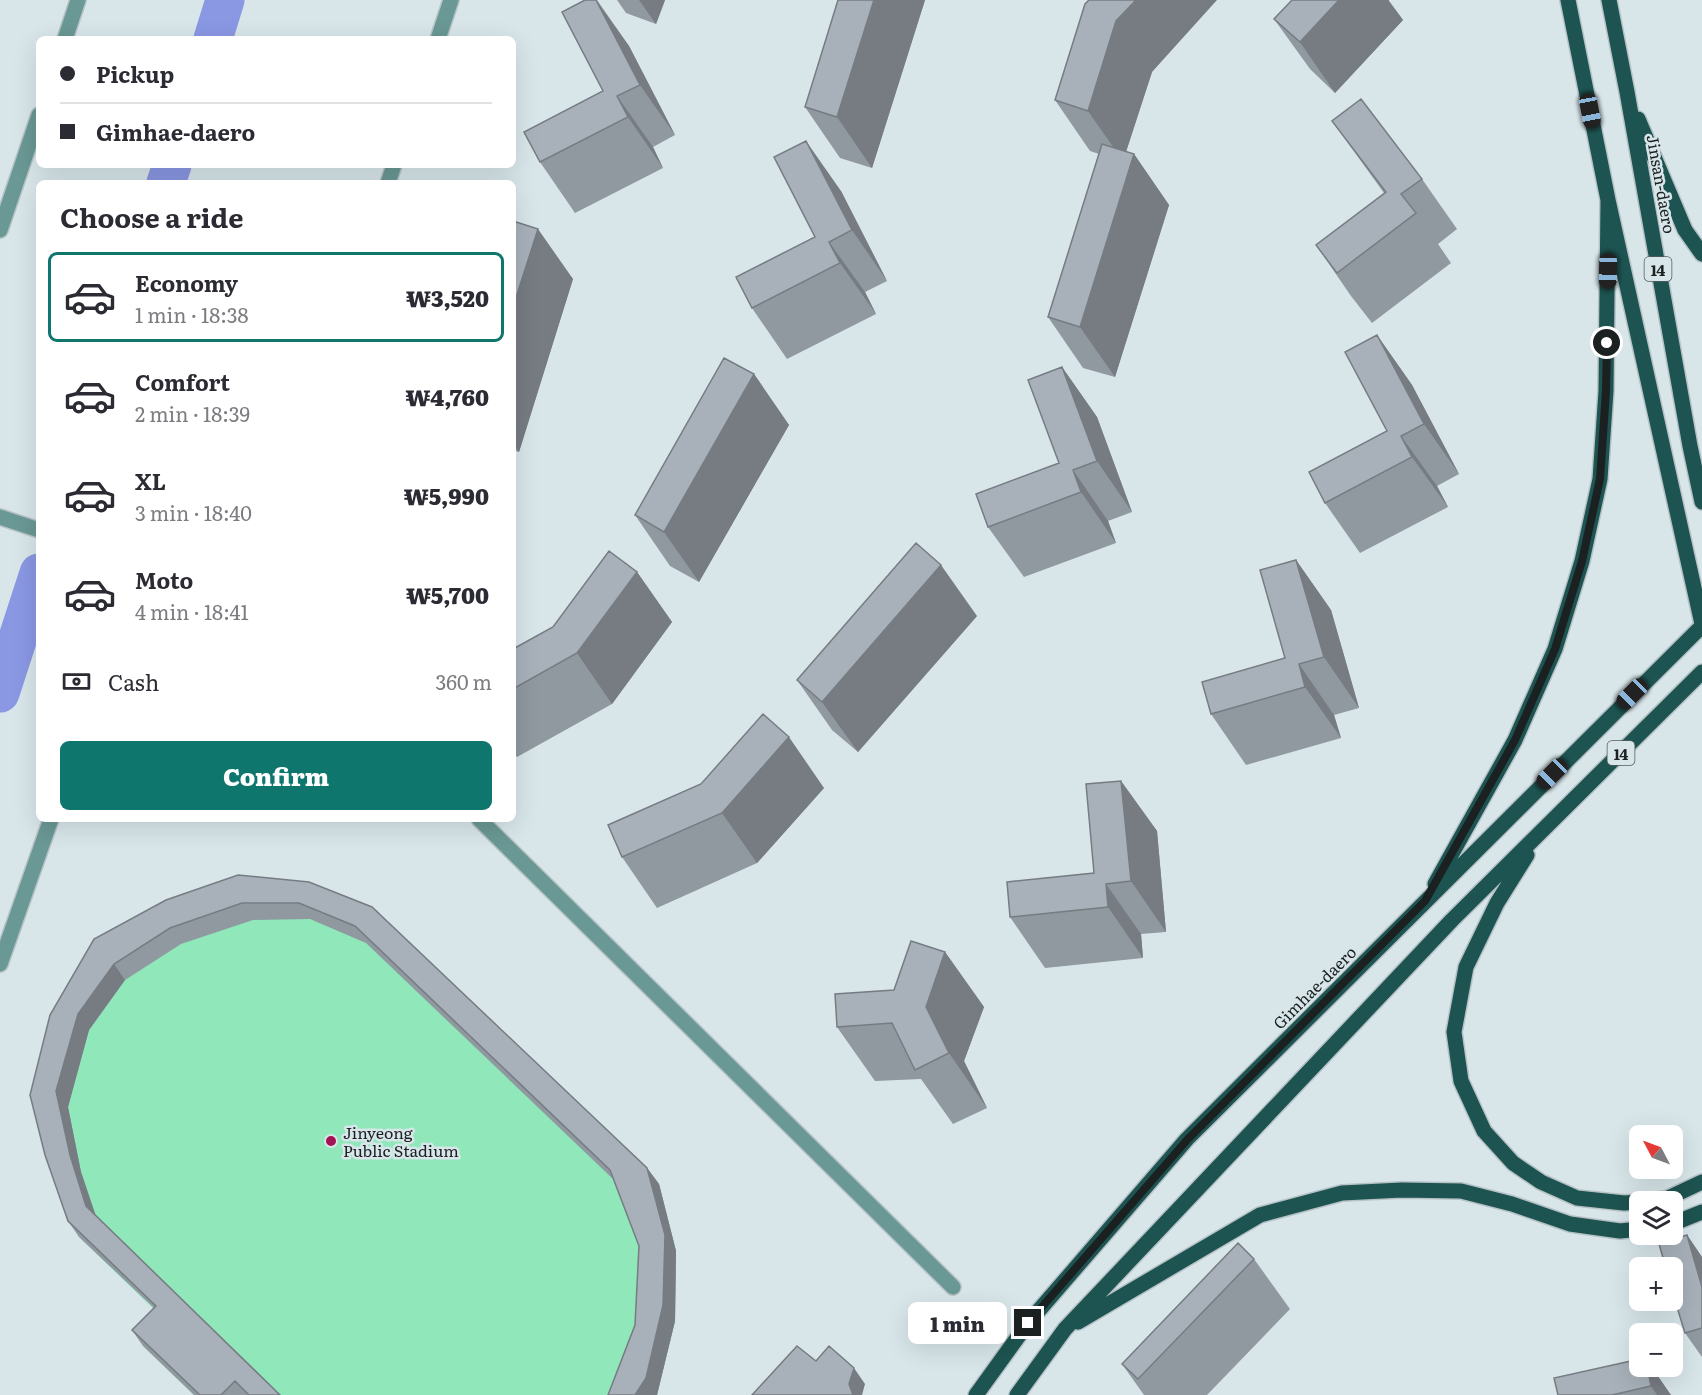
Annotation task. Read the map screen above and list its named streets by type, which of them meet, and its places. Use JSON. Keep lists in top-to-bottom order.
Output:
{
  "streets": {
    "main road": ["Jinsan-daero", "14", "Gimhae-daero"]
  },
  "places": ["Jinyeong Public Stadium"],
  "north": "top left",
  "page": {
    "banner": ["Pickup", "Gimhae-daero"],
    "heading": "Choose a ride",
    "list": [
      {
        "name": "Economy",
        "note": "1 min · 18:38",
        "value": "₩3,520"
      },
      {
        "name": "Comfort",
        "note": "2 min · 18:39",
        "value": "₩4,760"
      },
      {
        "name": "XL",
        "note": "3 min · 18:40",
        "value": "₩5,990"
      },
      {
        "name": "Moto",
        "note": "4 min · 18:41",
        "value": "₩5,700"
      }
    ],
    "pay": ["Cash", "360 m"],
    "buttons": "Confirm",
    "map_buttons": ["+", "−"],
    "bubble": "1 min"
  }
}
